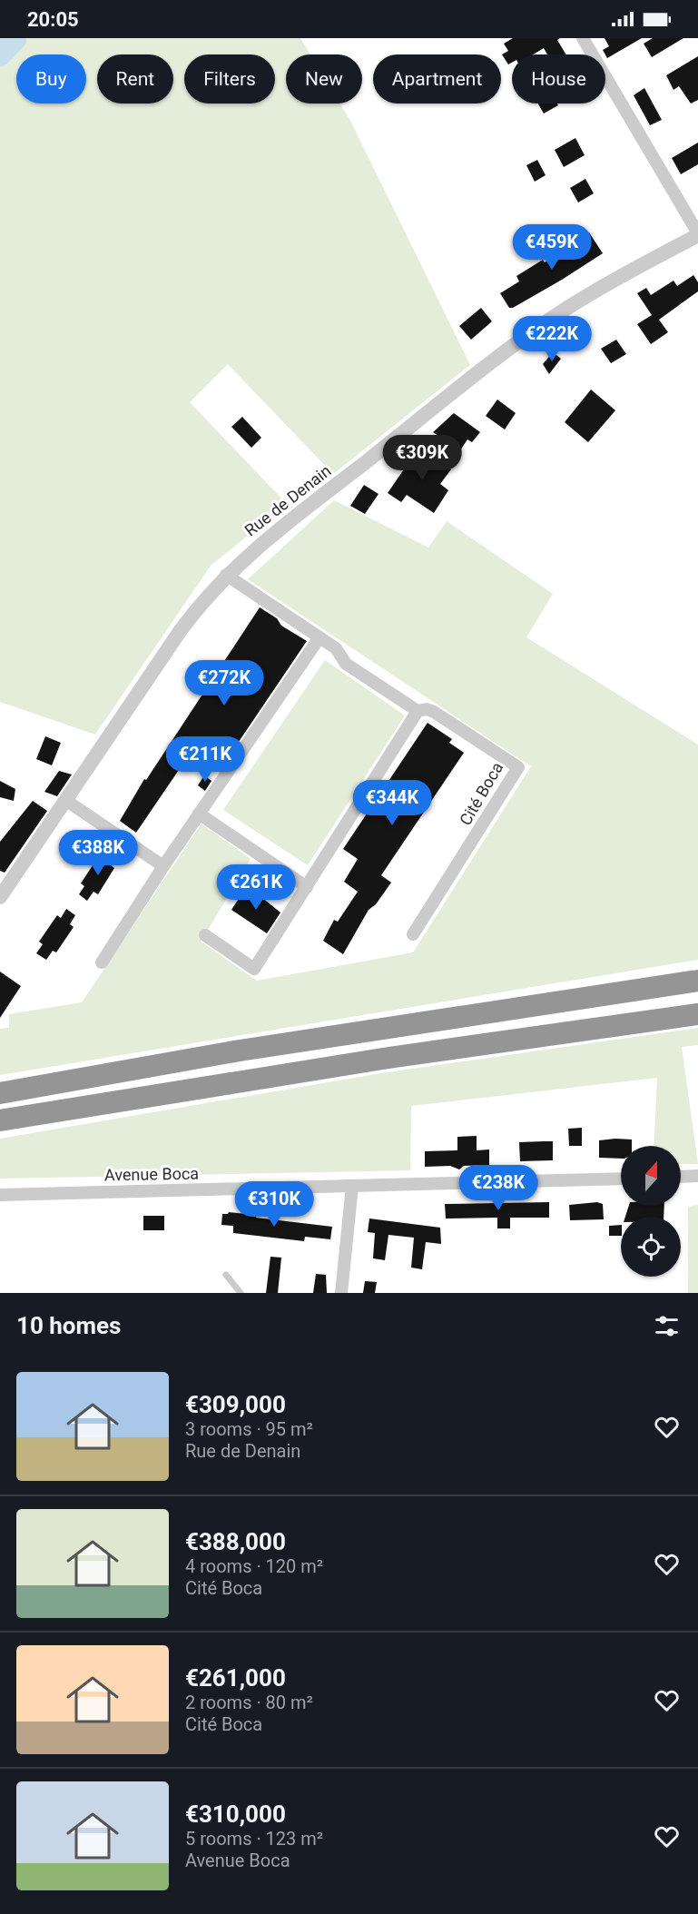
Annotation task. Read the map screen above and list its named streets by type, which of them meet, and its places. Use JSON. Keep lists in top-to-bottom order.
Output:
{
  "streets": {
    "street": ["Rue de Denain", "Cité Boca", "Avenue Boca"]
  },
  "crossings": [
    ["Rue de Denain", "Cité Boca"]
  ],
  "north": "top",
  "page": {
    "status": "20:05",
    "chip": [
      "Buy",
      "Rent",
      "Filters",
      "New",
      "Apartment",
      "House"
    ],
    "price": [
      "€459K",
      "€222K",
      "€309K",
      "€272K",
      "€211K",
      "€344K",
      "€388K",
      "€261K",
      "€238K",
      "€310K"
    ],
    "heading": "10 homes",
    "list": [
      {
        "name": "€309,000",
        "note": "3 rooms · 95 m² · Rue de Denain"
      },
      {
        "name": "€388,000",
        "note": "4 rooms · 120 m² · Cité Boca"
      },
      {
        "name": "€261,000",
        "note": "2 rooms · 80 m² · Cité Boca"
      },
      {
        "name": "€310,000",
        "note": "5 rooms · 123 m² · Avenue Boca"
      }
    ]
  }
}
